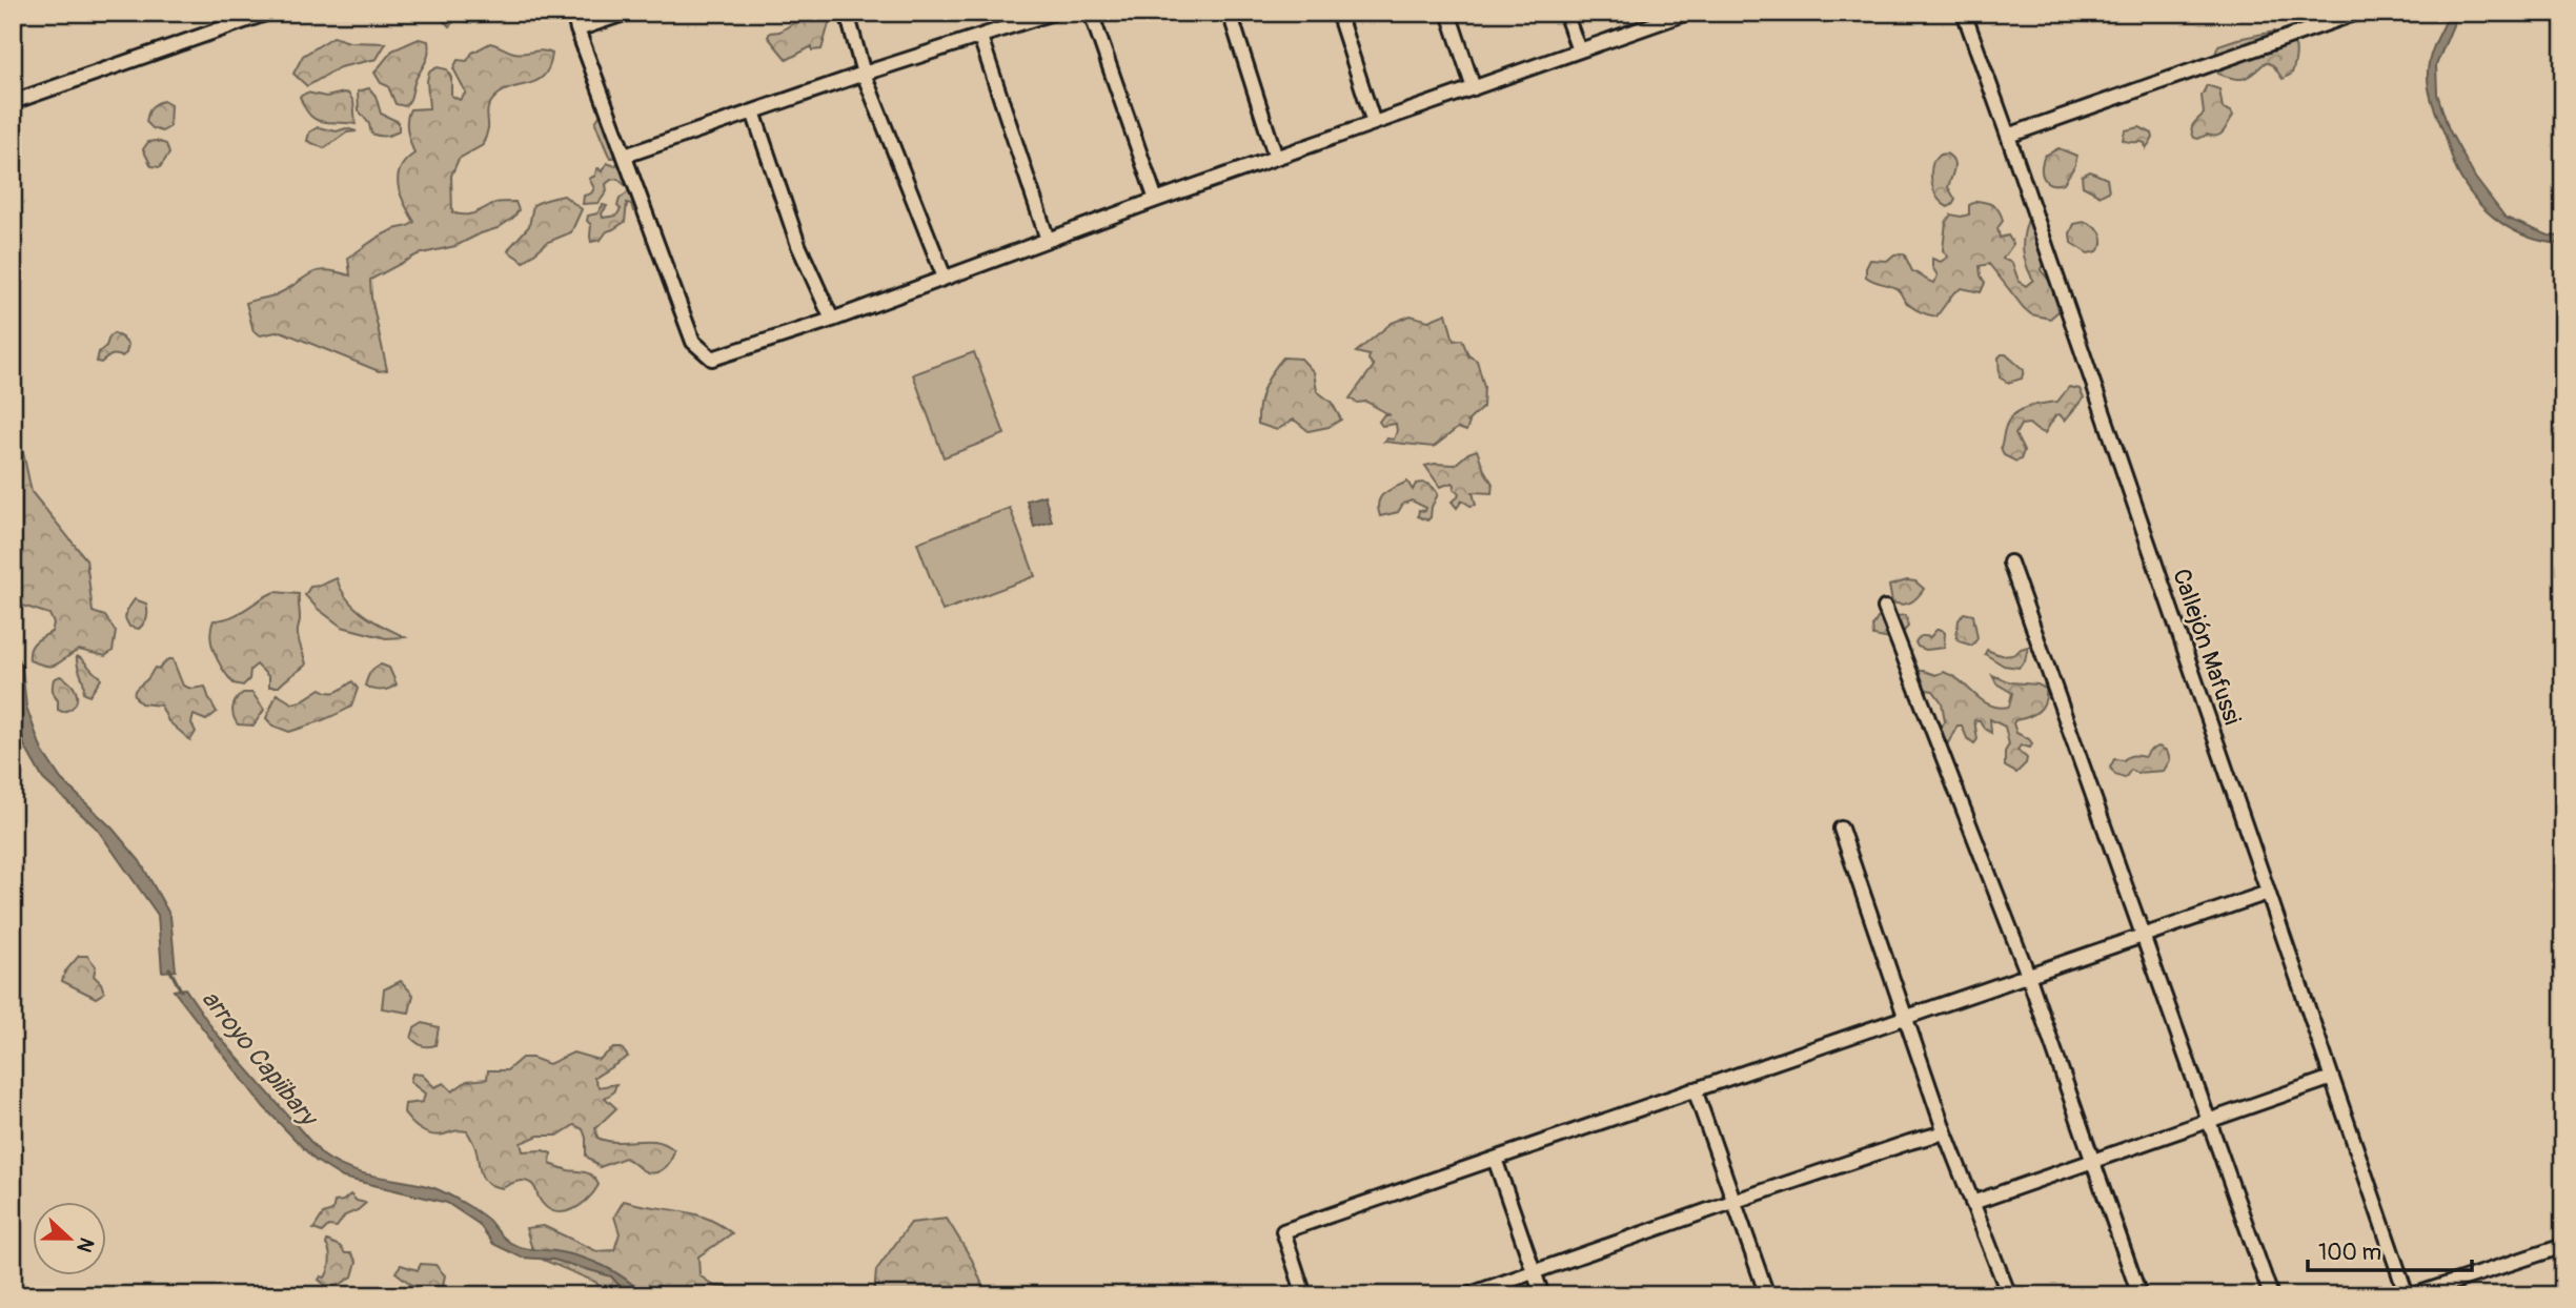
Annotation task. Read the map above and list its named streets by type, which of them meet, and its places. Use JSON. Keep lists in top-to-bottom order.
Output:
{
  "streets": {
    "street": ["Callejón Mafussi"]
  },
  "water": ["arroyo Capiibary"],
  "scale_bar": "100 m",
  "north": "right"
}
